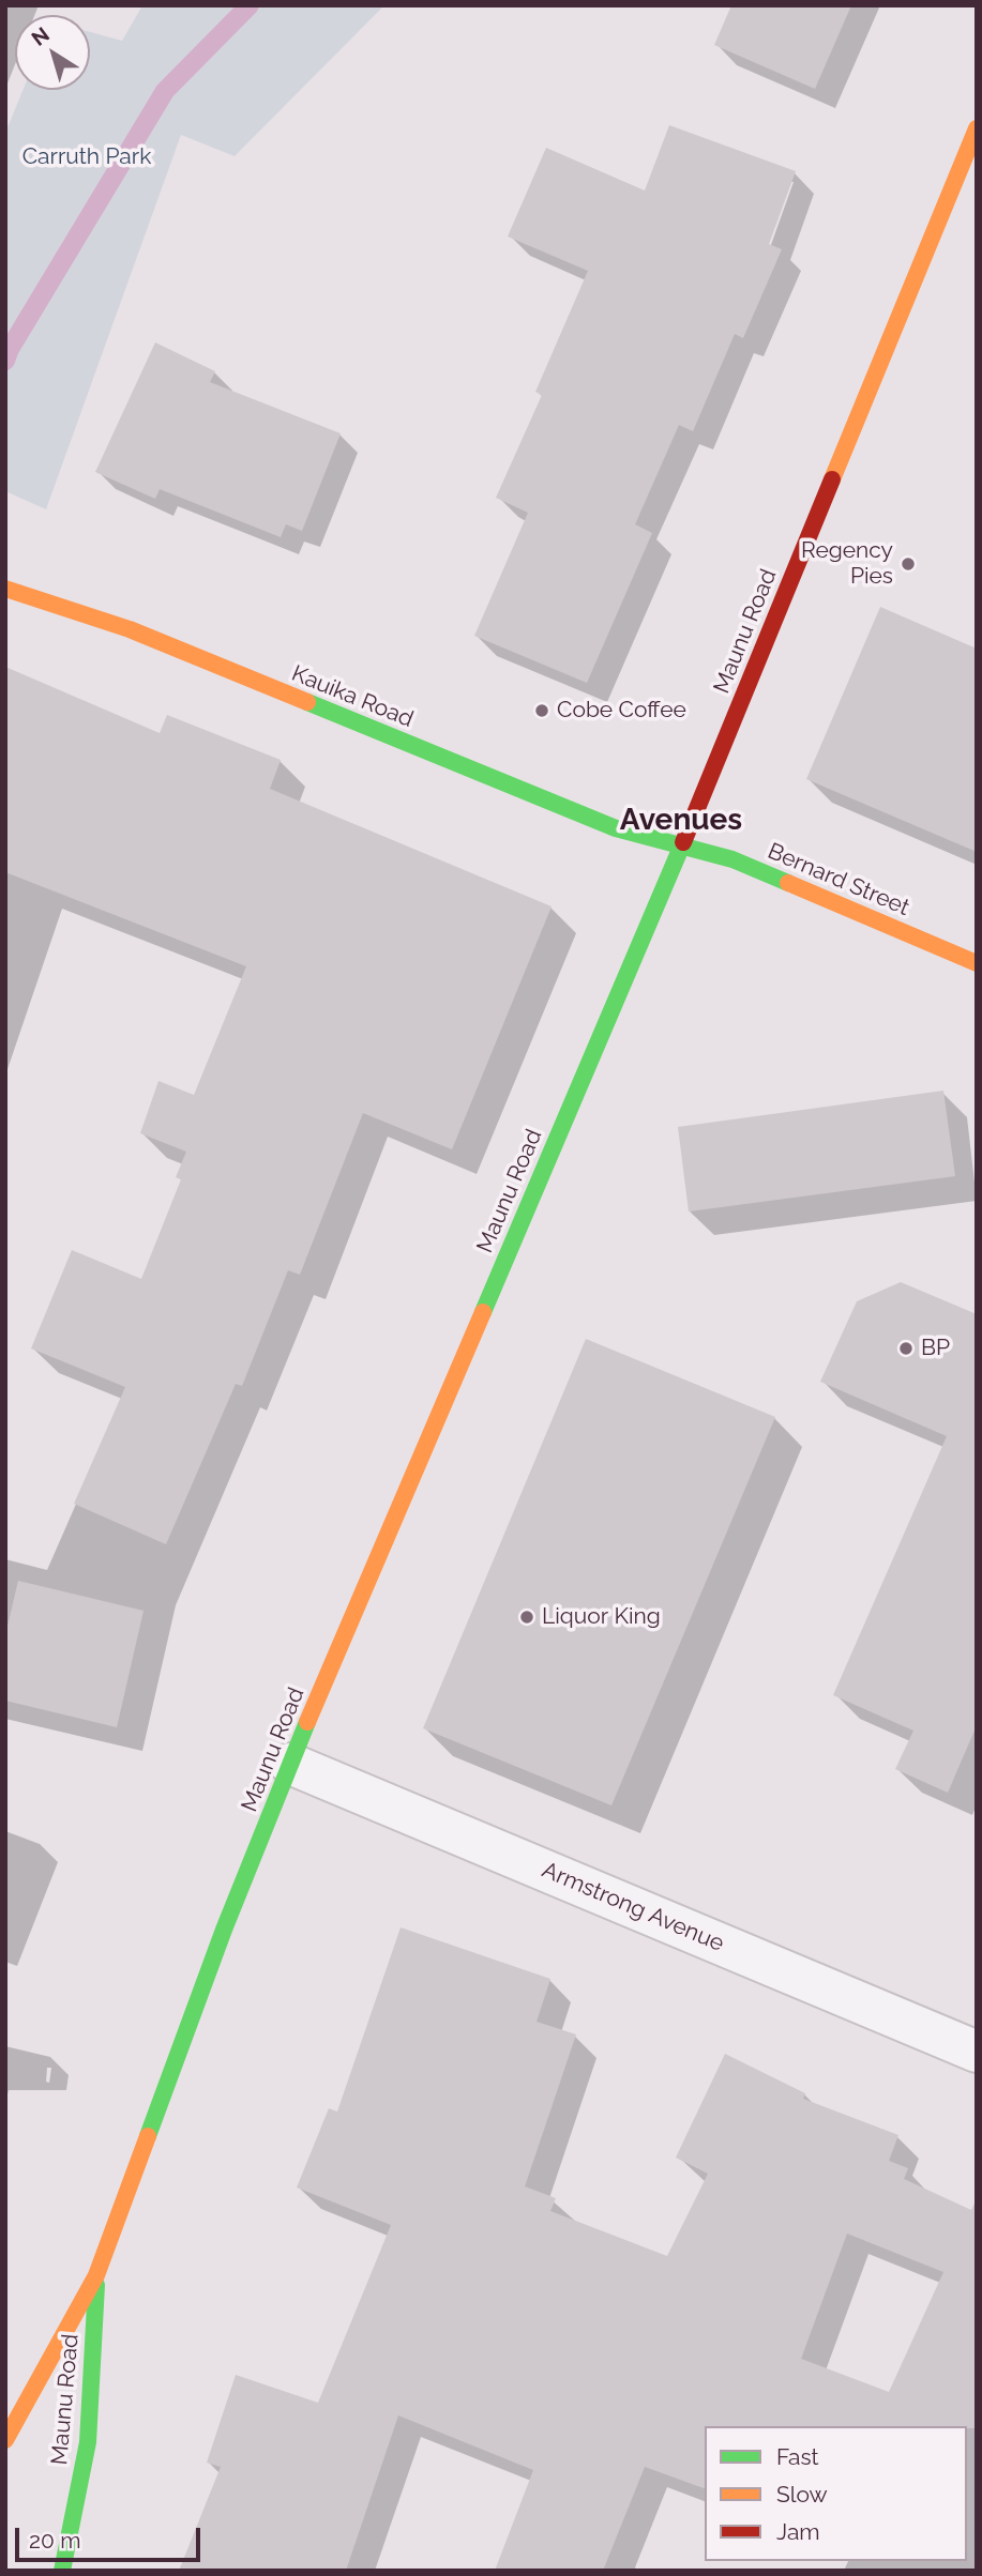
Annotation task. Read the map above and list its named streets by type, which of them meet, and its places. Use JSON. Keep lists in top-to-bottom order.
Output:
{
  "streets": {
    "main road": ["Maunu Road", "Kauika Road", "Bernard Street"],
    "street": ["Armstrong Avenue"]
  },
  "crossings": [
    ["Maunu Road", "Kauika Road"],
    ["Maunu Road", "Bernard Street"],
    ["Maunu Road", "Armstrong Avenue"],
    ["Kauika Road", "Bernard Street"]
  ],
  "districts": ["Avenues"],
  "parks": ["Carruth Park"],
  "places": [
    "Regency Pies",
    "Cobe Coffee",
    "BP",
    "Liquor King"
  ],
  "legend": ["Fast", "Slow", "Jam"],
  "scale_bar": "20 m",
  "north": "top left"
}
